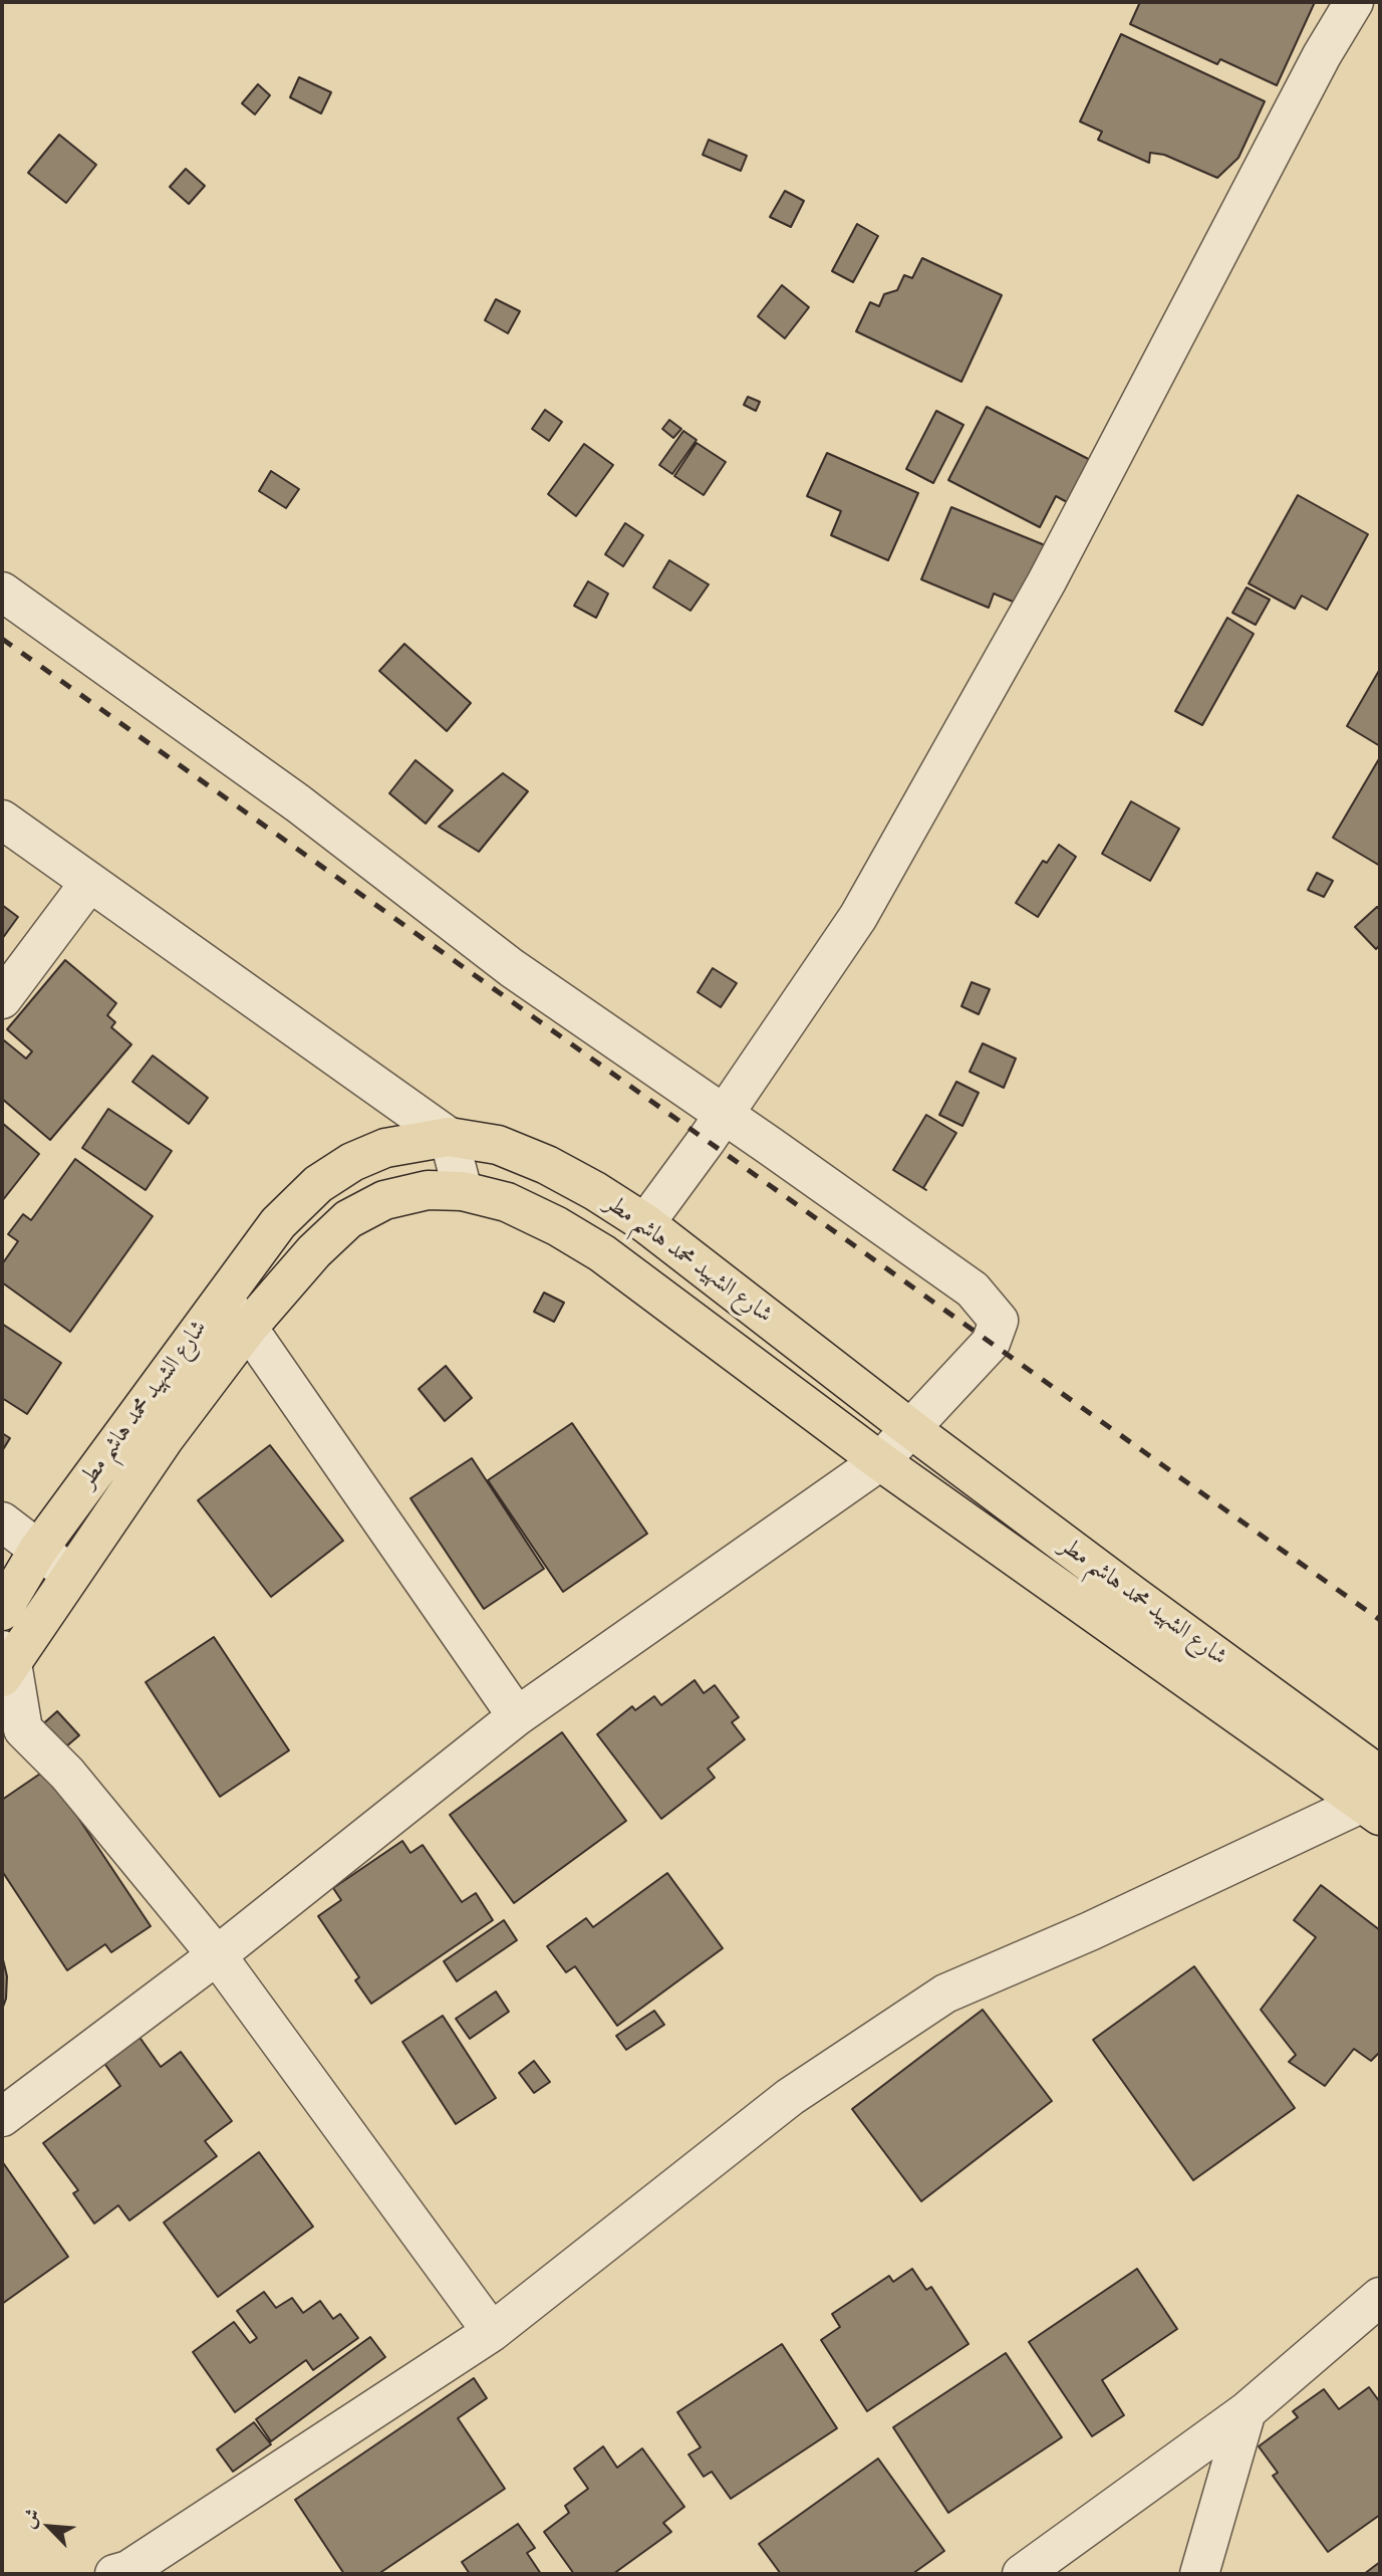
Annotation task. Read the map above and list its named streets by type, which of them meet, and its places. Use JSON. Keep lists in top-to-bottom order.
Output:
{
  "streets": {
    "main road": ["شارع الشهيد محمد هاشم مطر"]
  },
  "north": "top left"
}
